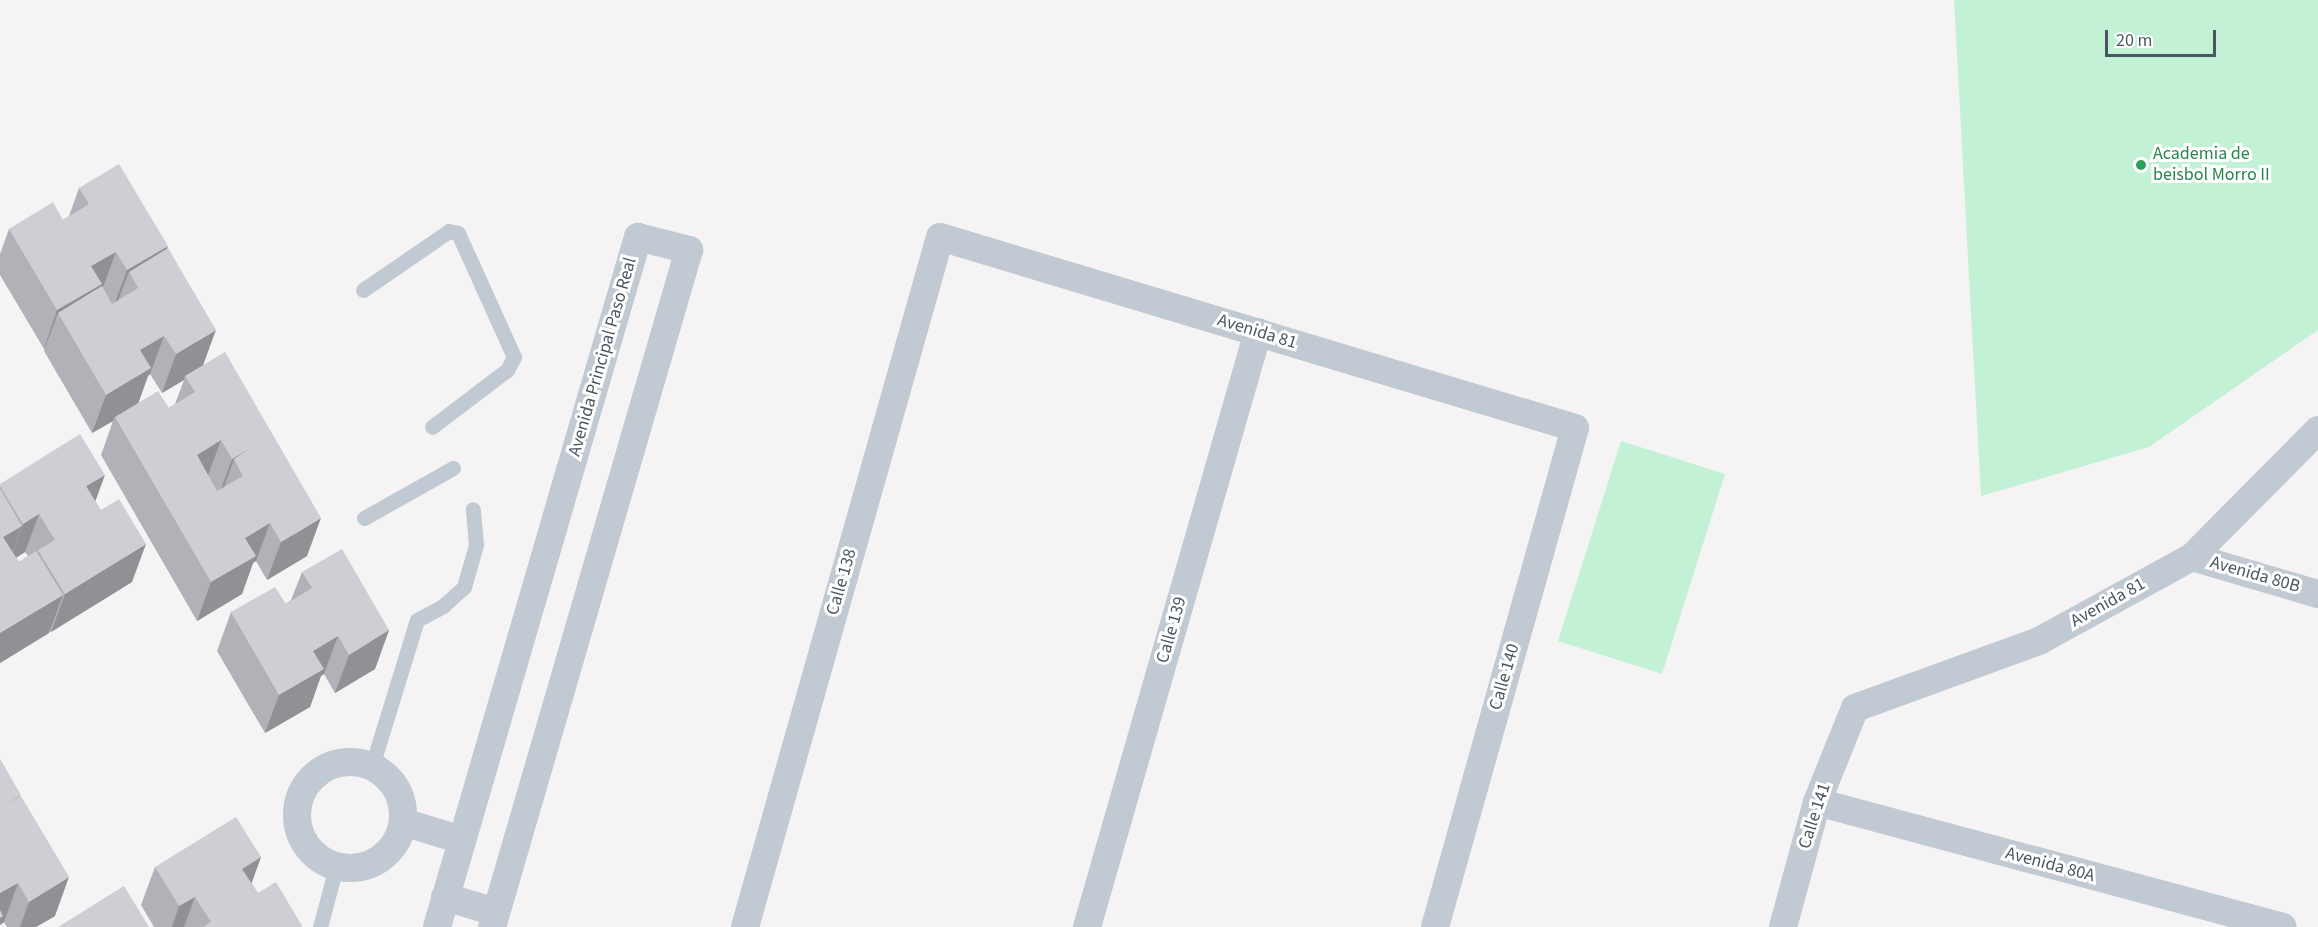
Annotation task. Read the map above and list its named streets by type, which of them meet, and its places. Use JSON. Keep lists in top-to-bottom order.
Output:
{
  "streets": {
    "street": [
      "Avenida 81",
      "Avenida Principal Paso Real",
      "Avenida 80B",
      "Calle 138",
      "Calle 139",
      "Calle 140",
      "Calle 141",
      "Avenida 80A"
    ]
  },
  "crossings": [
    ["Avenida 81", "Avenida 80B"],
    ["Avenida 81", "Calle 138"],
    ["Avenida 81", "Calle 139"],
    ["Avenida 81", "Calle 140"],
    ["Avenida 81", "Calle 141"],
    ["Calle 141", "Avenida 80A"]
  ],
  "places": ["Academia de beisbol Morro II"],
  "scale_bar": "20 m"
}
